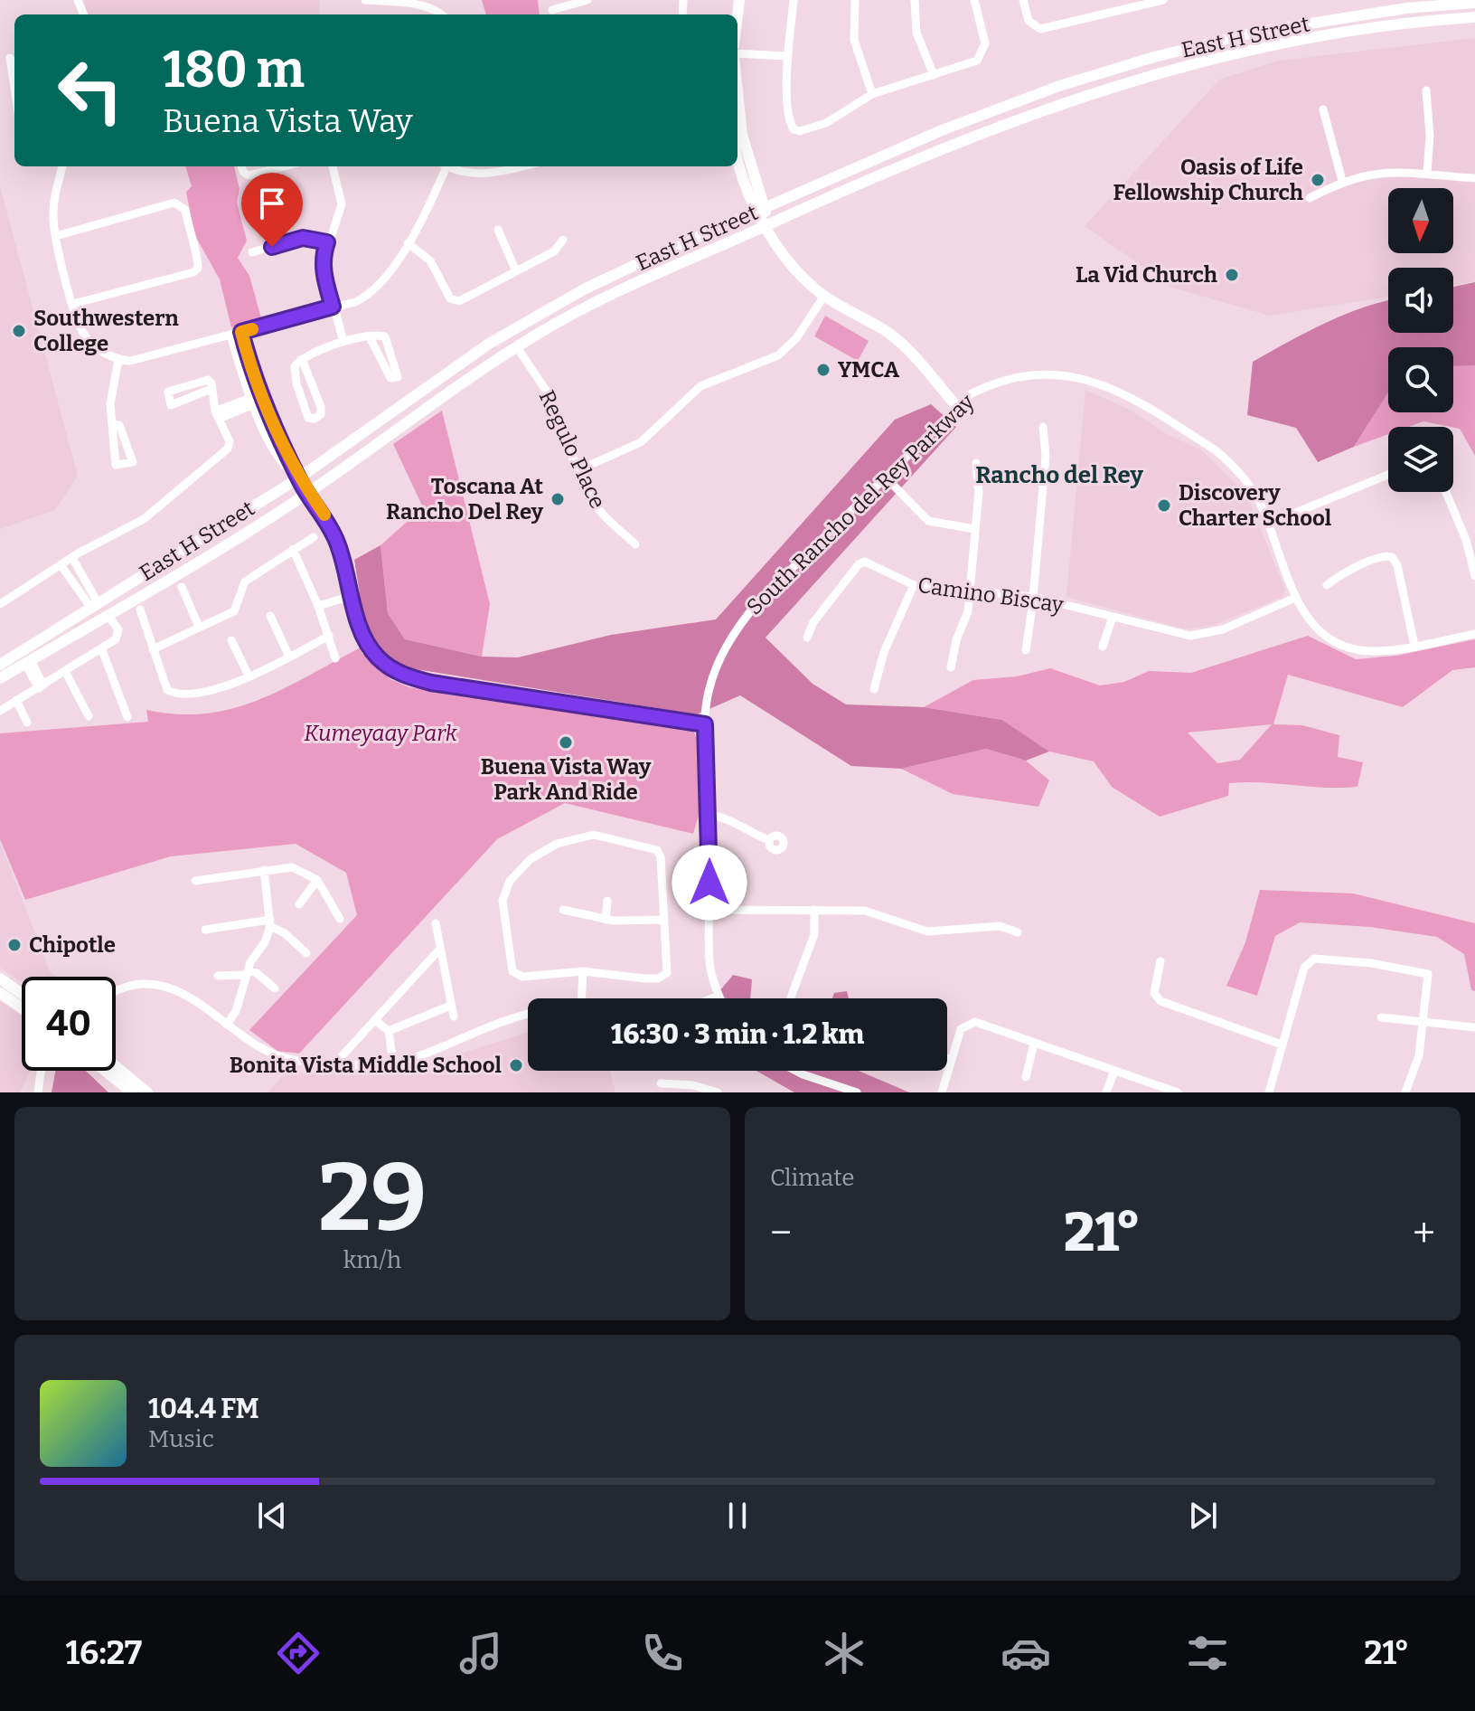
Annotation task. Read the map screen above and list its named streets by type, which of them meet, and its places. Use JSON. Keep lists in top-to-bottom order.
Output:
{
  "streets": {
    "main road": ["East H Street"],
    "street": ["Regulo Place", "South Rancho del Rey Parkway", "Camino Biscay"]
  },
  "crossings": [
    ["East H Street", "Regulo Place"],
    ["South Rancho del Rey Parkway", "Camino Biscay"]
  ],
  "districts": ["Rancho del Rey"],
  "parks": ["Kumeyaay Park"],
  "places": [
    "Oasis of Life Fellowship Church",
    "La Vid Church",
    "Southwestern College",
    "YMCA",
    "Toscana At Rancho Del Rey",
    "Discovery Charter School",
    "Buena Vista Way Park And Ride",
    "Chipotle",
    "Bonita Vista Middle School"
  ],
  "north": "bottom",
  "page": {
    "turn": ["180 m", "Buena Vista Way"],
    "limit": "40",
    "trip": "16:30 · 3 min · 1.2 km",
    "tile": [
      ["29", "km/h"],
      "Climate"
    ],
    "heat": ["−", "21°", "+"],
    "song": ["104.4 FM", "Music"],
    "tabs": ["16:27", "21°"]
  }
}
